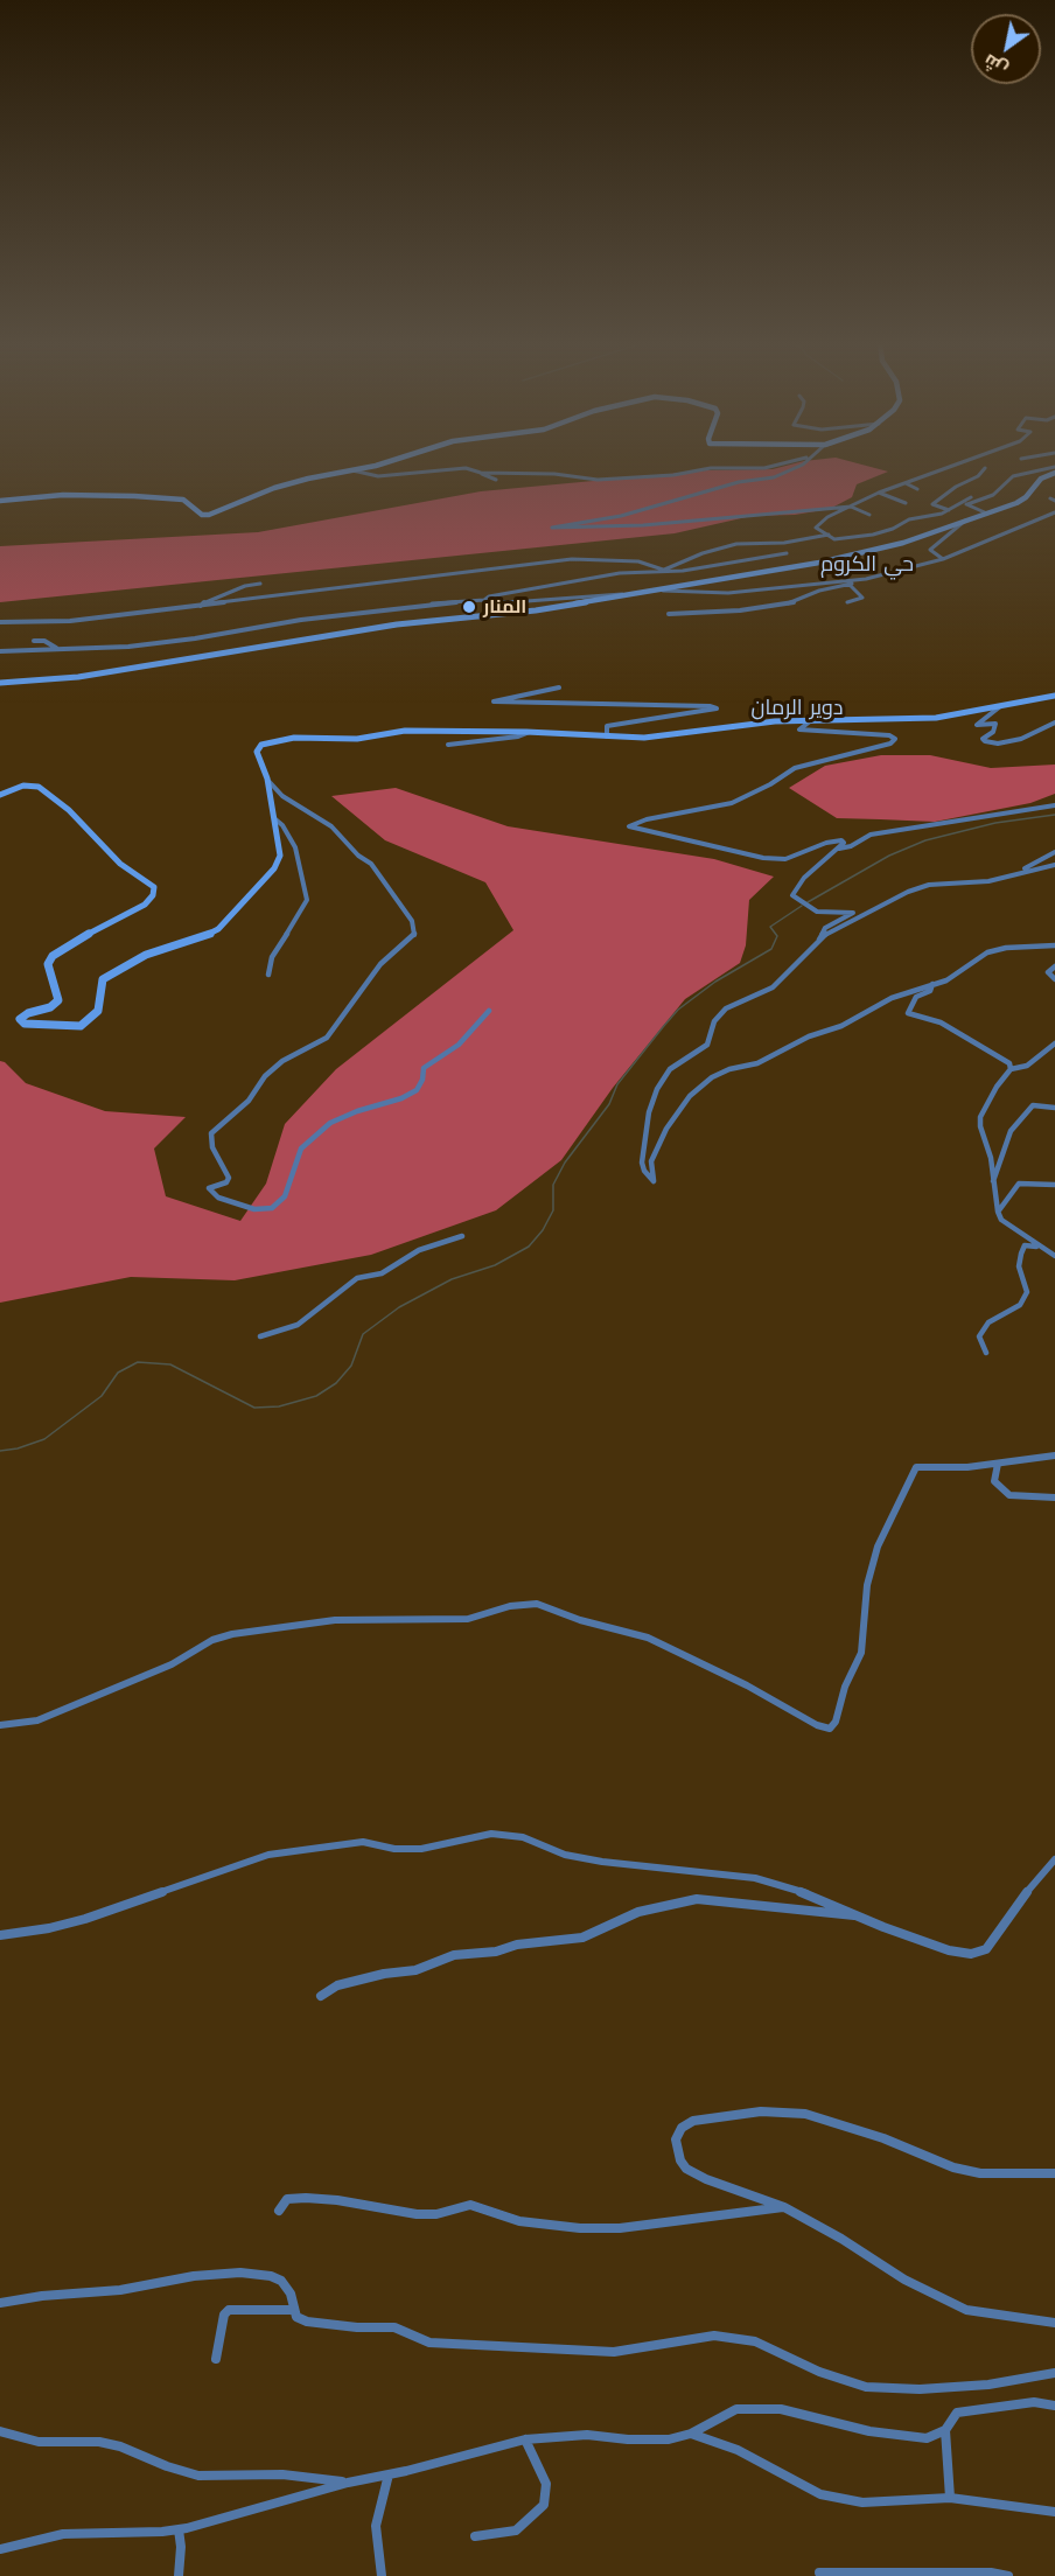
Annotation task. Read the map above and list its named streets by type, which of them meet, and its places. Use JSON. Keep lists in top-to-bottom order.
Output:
{
  "districts": ["حي الكروم", "دوير الرمان"],
  "places": ["المنار"],
  "north": "bottom left"
}
